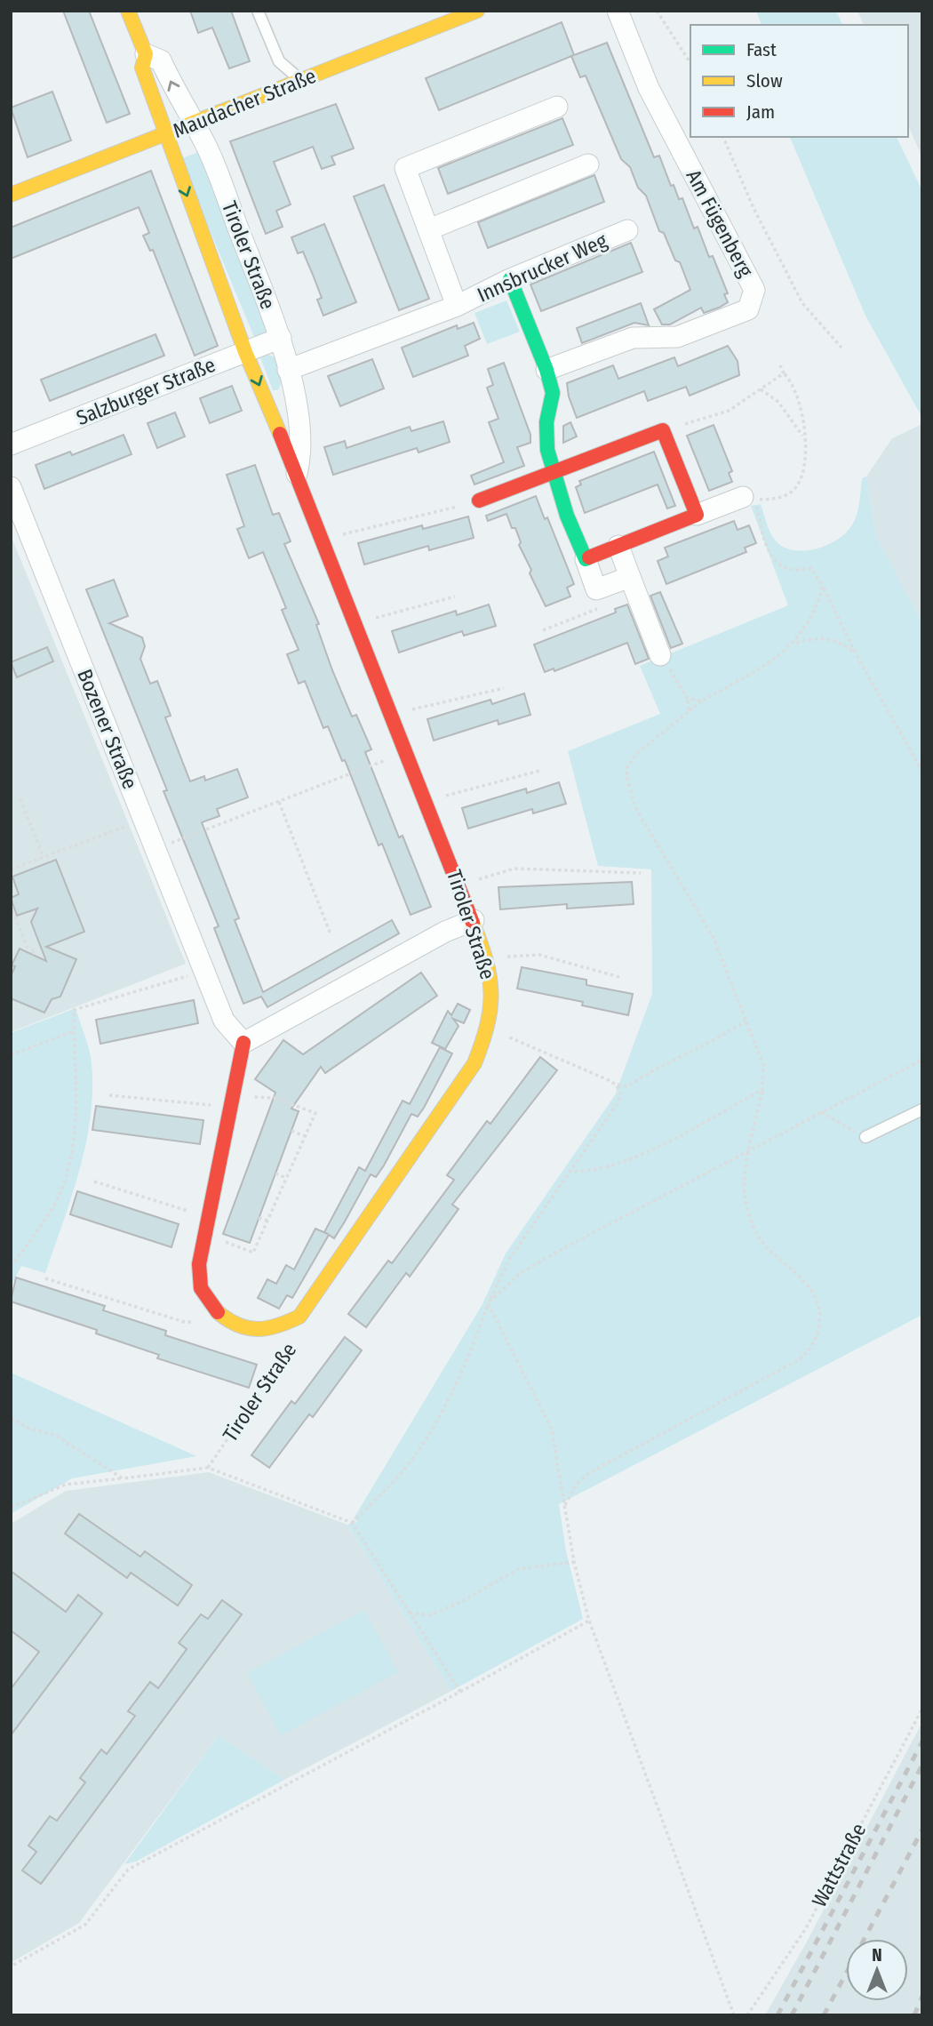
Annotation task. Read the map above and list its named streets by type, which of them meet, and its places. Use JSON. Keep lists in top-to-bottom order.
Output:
{
  "streets": {
    "street": [
      "Maudacher Straße",
      "Am Fügenberg",
      "Tiroler Straße",
      "Innsbrucker Weg",
      "Salzburger Straße",
      "Bozener Straße"
    ],
    "path": ["Wattstraße"]
  },
  "crossings": [
    ["Maudacher Straße", "Tiroler Straße"],
    ["Tiroler Straße", "Innsbrucker Weg"],
    ["Tiroler Straße", "Salzburger Straße"]
  ],
  "legend": ["Fast", "Slow", "Jam"],
  "north": "top"
}
